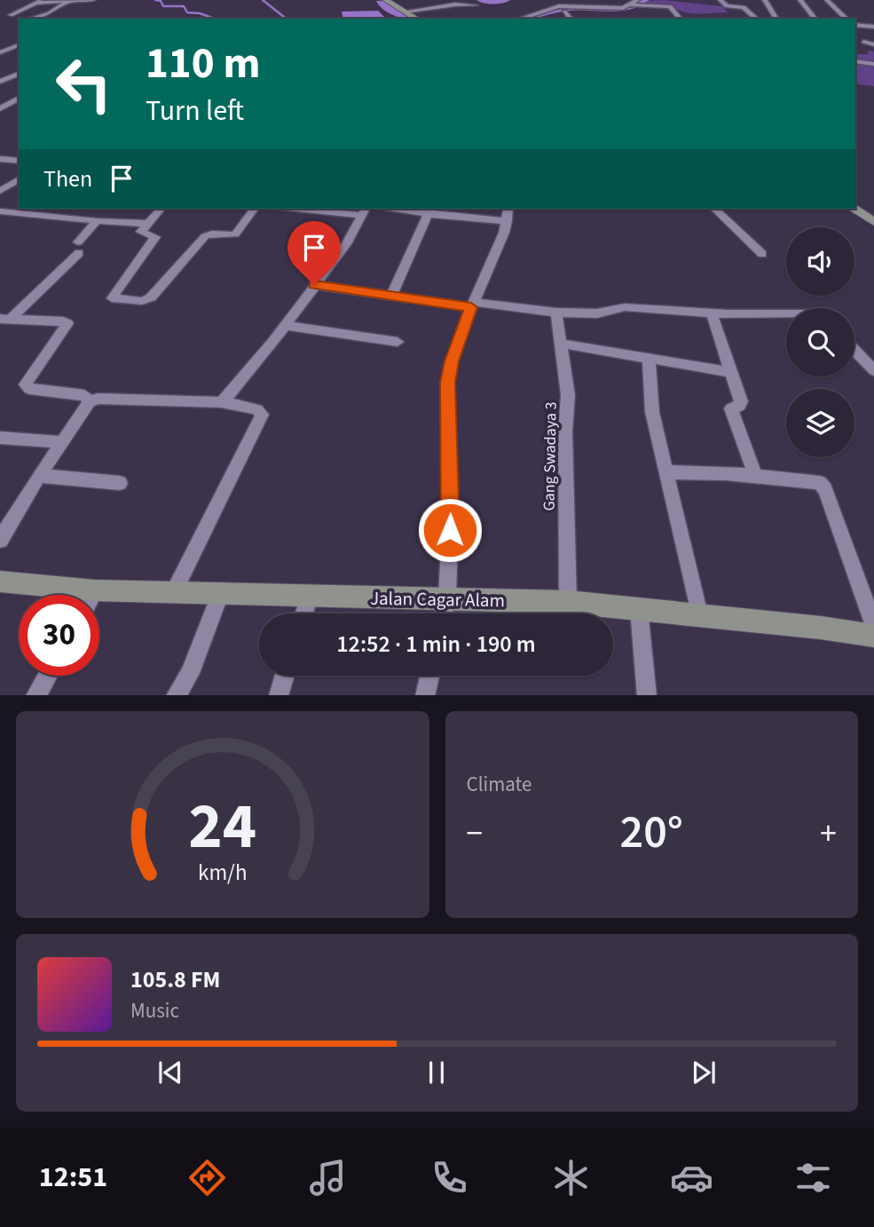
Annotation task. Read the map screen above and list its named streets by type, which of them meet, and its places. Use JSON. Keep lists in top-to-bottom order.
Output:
{
  "streets": {
    "street": ["Gang Swadaya 3", "Jalan Cagar Alam"]
  },
  "crossings": [
    ["Gang Swadaya 3", "Jalan Cagar Alam"]
  ],
  "page": {
    "turn": ["110 m", "Turn left"],
    "then": "Then",
    "limit": "30",
    "trip": "12:52 · 1 min · 190 m",
    "tile": "Climate",
    "heat": ["−", "20°", "+"],
    "song": ["105.8 FM", "Music"],
    "tabs": "12:51",
    "gauge": ["24", "km/h"]
  }
}
